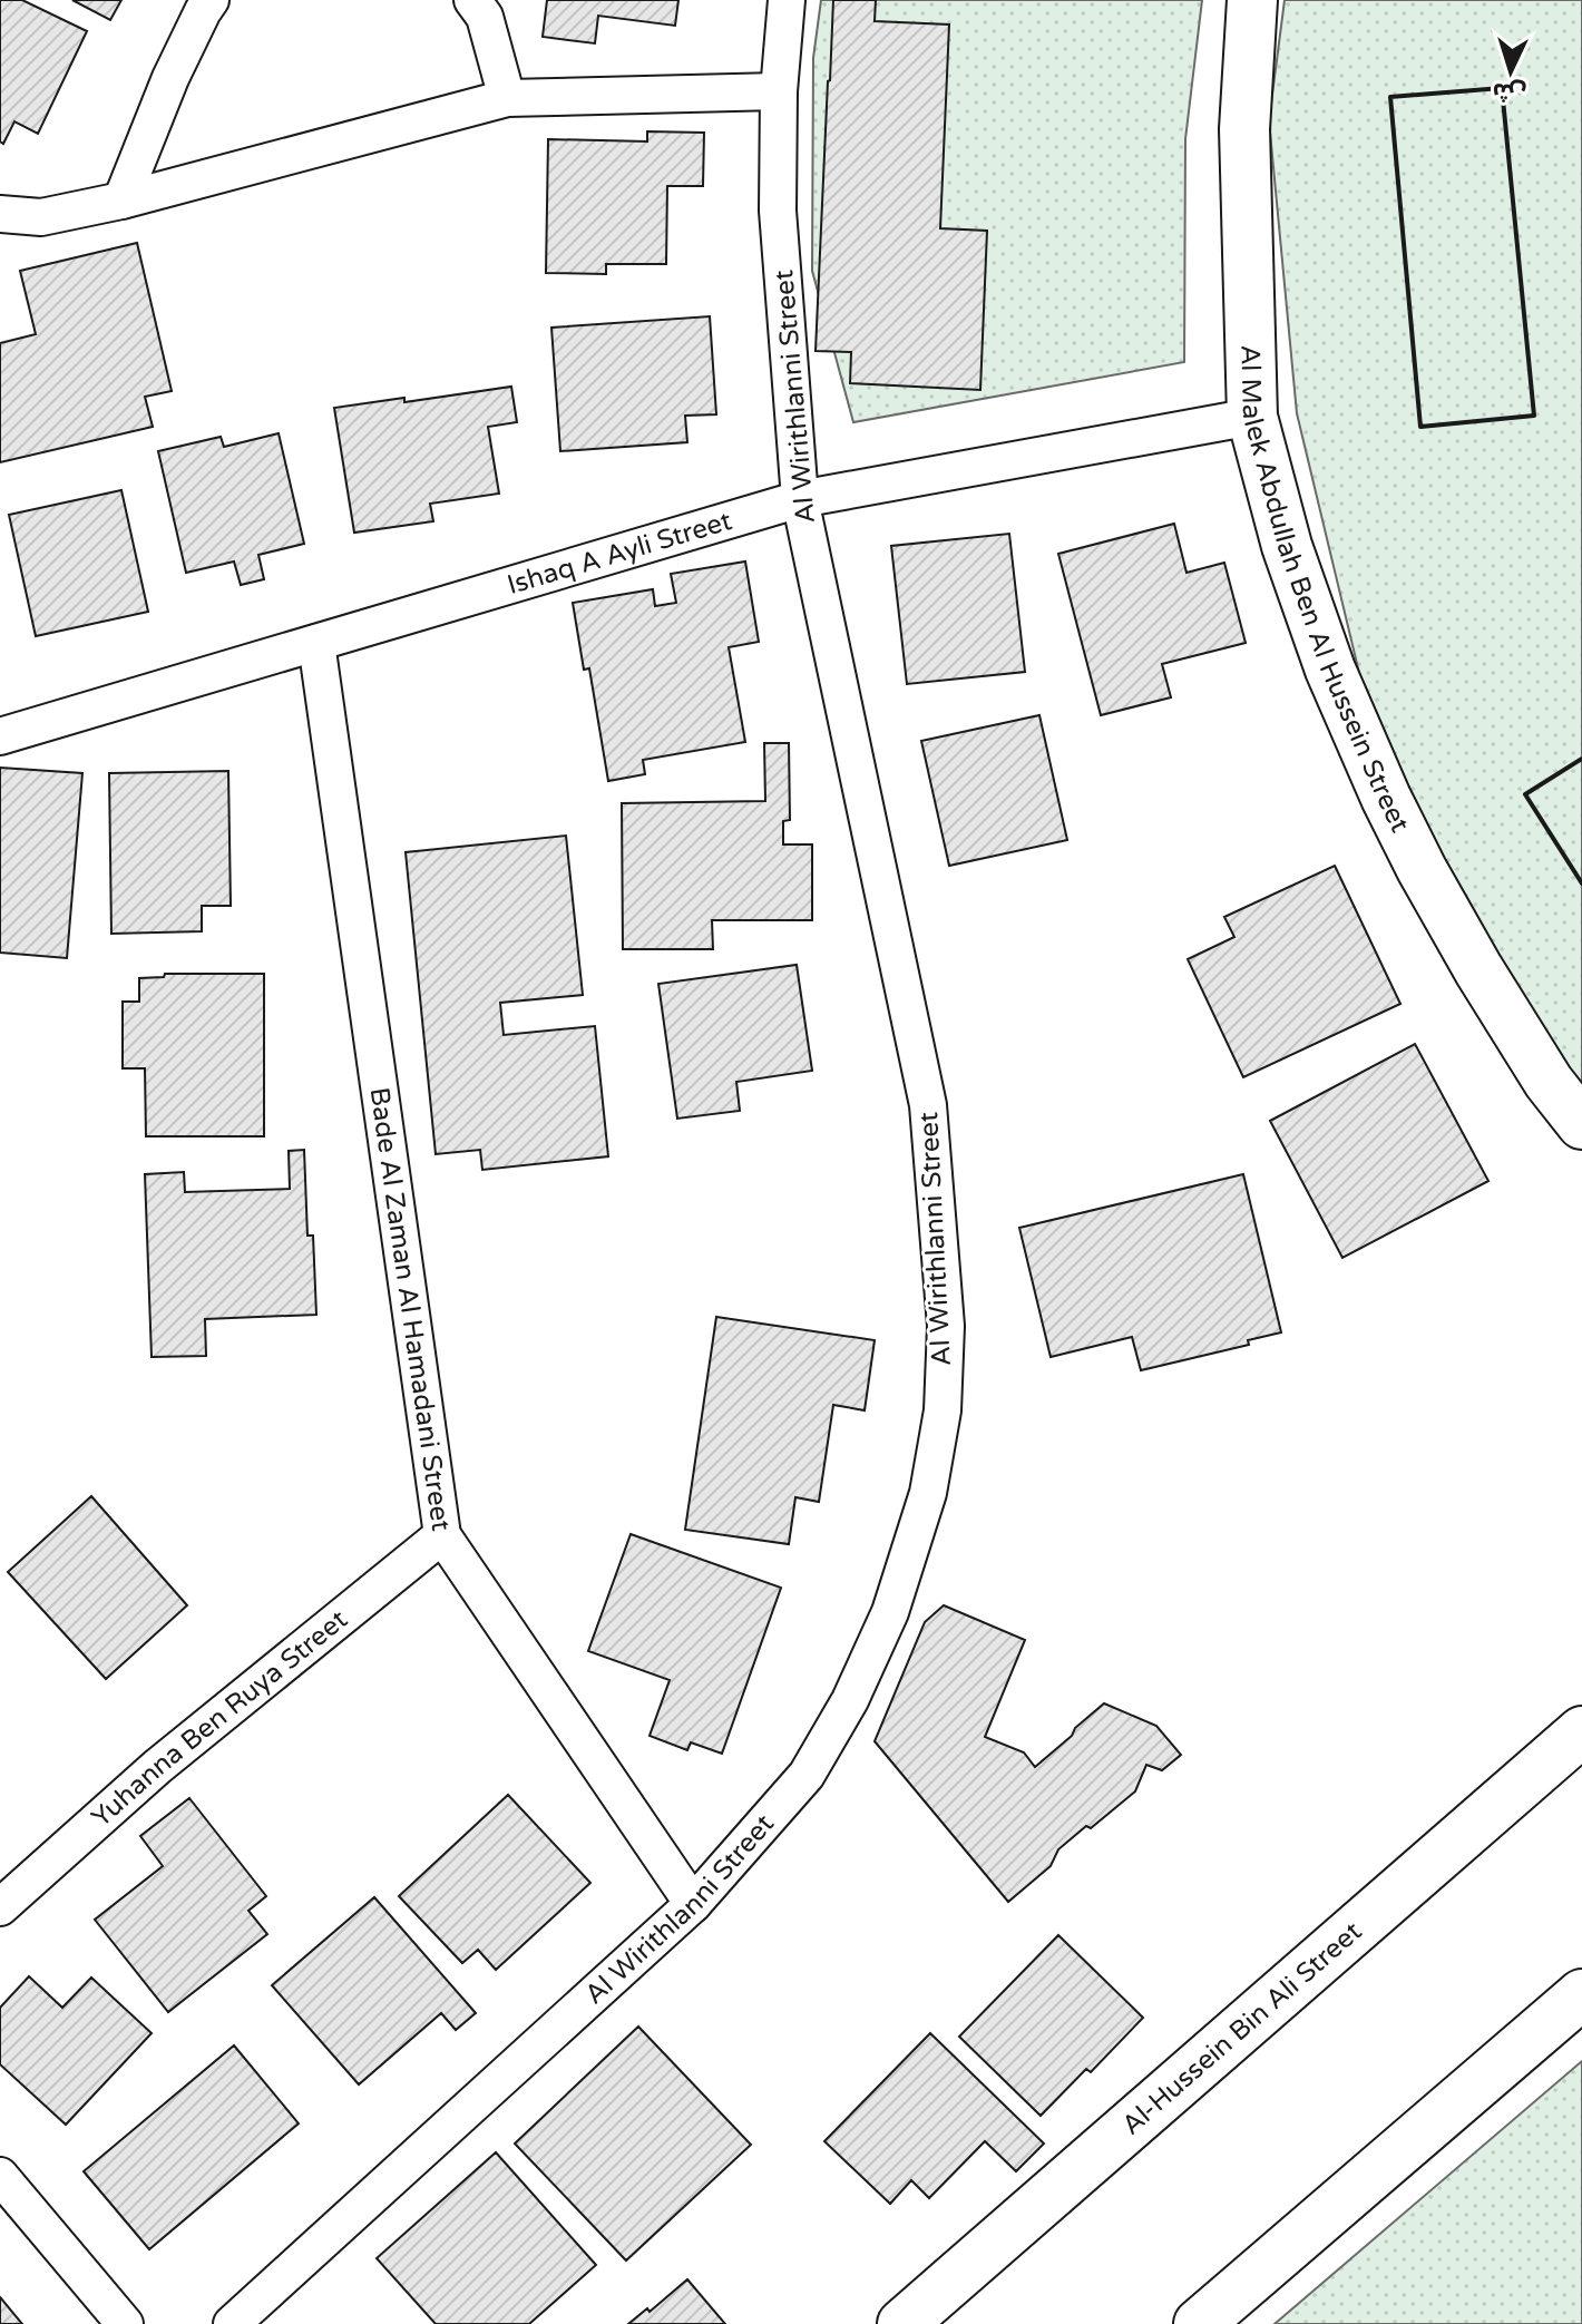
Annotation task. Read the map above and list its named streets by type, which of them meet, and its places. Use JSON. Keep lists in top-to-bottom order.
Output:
{
  "streets": {
    "main road": ["Al Malek Abdullah Ben Al Hussein Street", "Al-Hussein Bin Ali Street"],
    "street": [
      "Al Wirithlanni Street",
      "Ishaq A Ayli Street",
      "Bade Al Zaman Al Hamadani Street",
      "Yuhanna Ben Ruya Street"
    ]
  },
  "crossings": [
    ["Al Wirithlanni Street", "Ishaq A Ayli Street"],
    ["Al Wirithlanni Street", "Bade Al Zaman Al Hamadani Street"],
    ["Ishaq A Ayli Street", "Al Malek Abdullah Ben Al Hussein Street"],
    ["Ishaq A Ayli Street", "Bade Al Zaman Al Hamadani Street"],
    ["Bade Al Zaman Al Hamadani Street", "Yuhanna Ben Ruya Street"]
  ],
  "north": "bottom"
}
